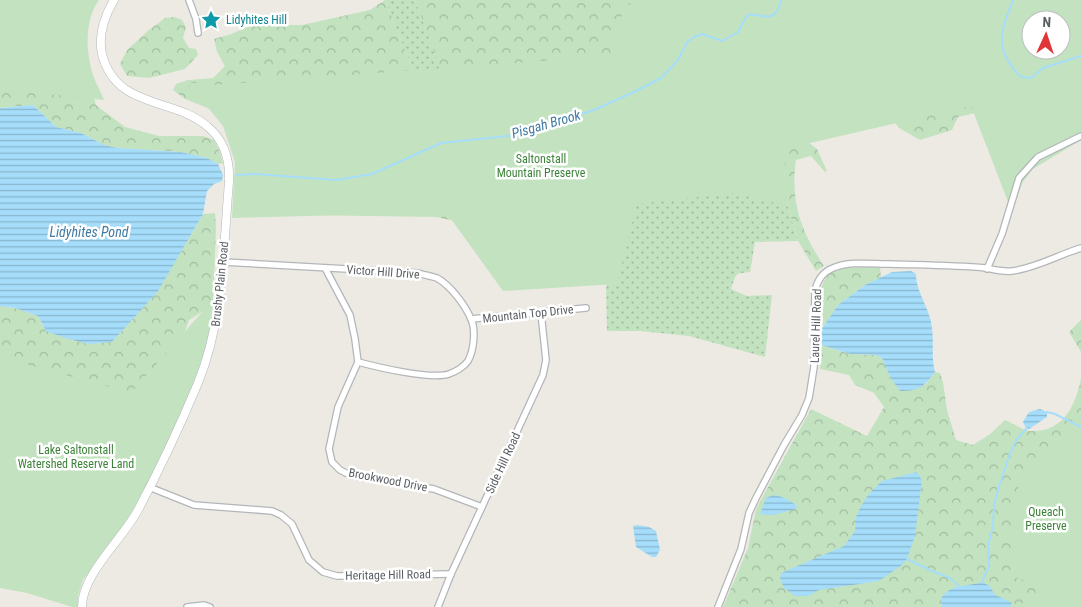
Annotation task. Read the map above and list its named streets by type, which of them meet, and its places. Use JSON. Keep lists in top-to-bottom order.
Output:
{
  "streets": {
    "main road": ["Brushy Plain Road"],
    "street": [
      "Victor Hill Drive",
      "Mountain Top Drive",
      "Laurel Hill Road",
      "Side Hill Road",
      "Brookwood Drive",
      "Heritage Hill Road"
    ]
  },
  "crossings": [
    ["Victor Hill Drive", "Mountain Top Drive"],
    ["Victor Hill Drive", "Brookwood Drive"],
    ["Brushy Plain Road", "Heritage Hill Road"],
    ["Mountain Top Drive", "Side Hill Road"],
    ["Side Hill Road", "Brookwood Drive"],
    ["Side Hill Road", "Heritage Hill Road"]
  ],
  "water": ["Pisgah Brook", "Lidyhites Pond"],
  "parks": ["Saltonstall Mountain Preserve", "Lake Saltonstall Watershed Reserve Land", "Queach Preserve"],
  "places": {
    "place": ["Lidyhites Hill"]
  },
  "north": "top"
}
